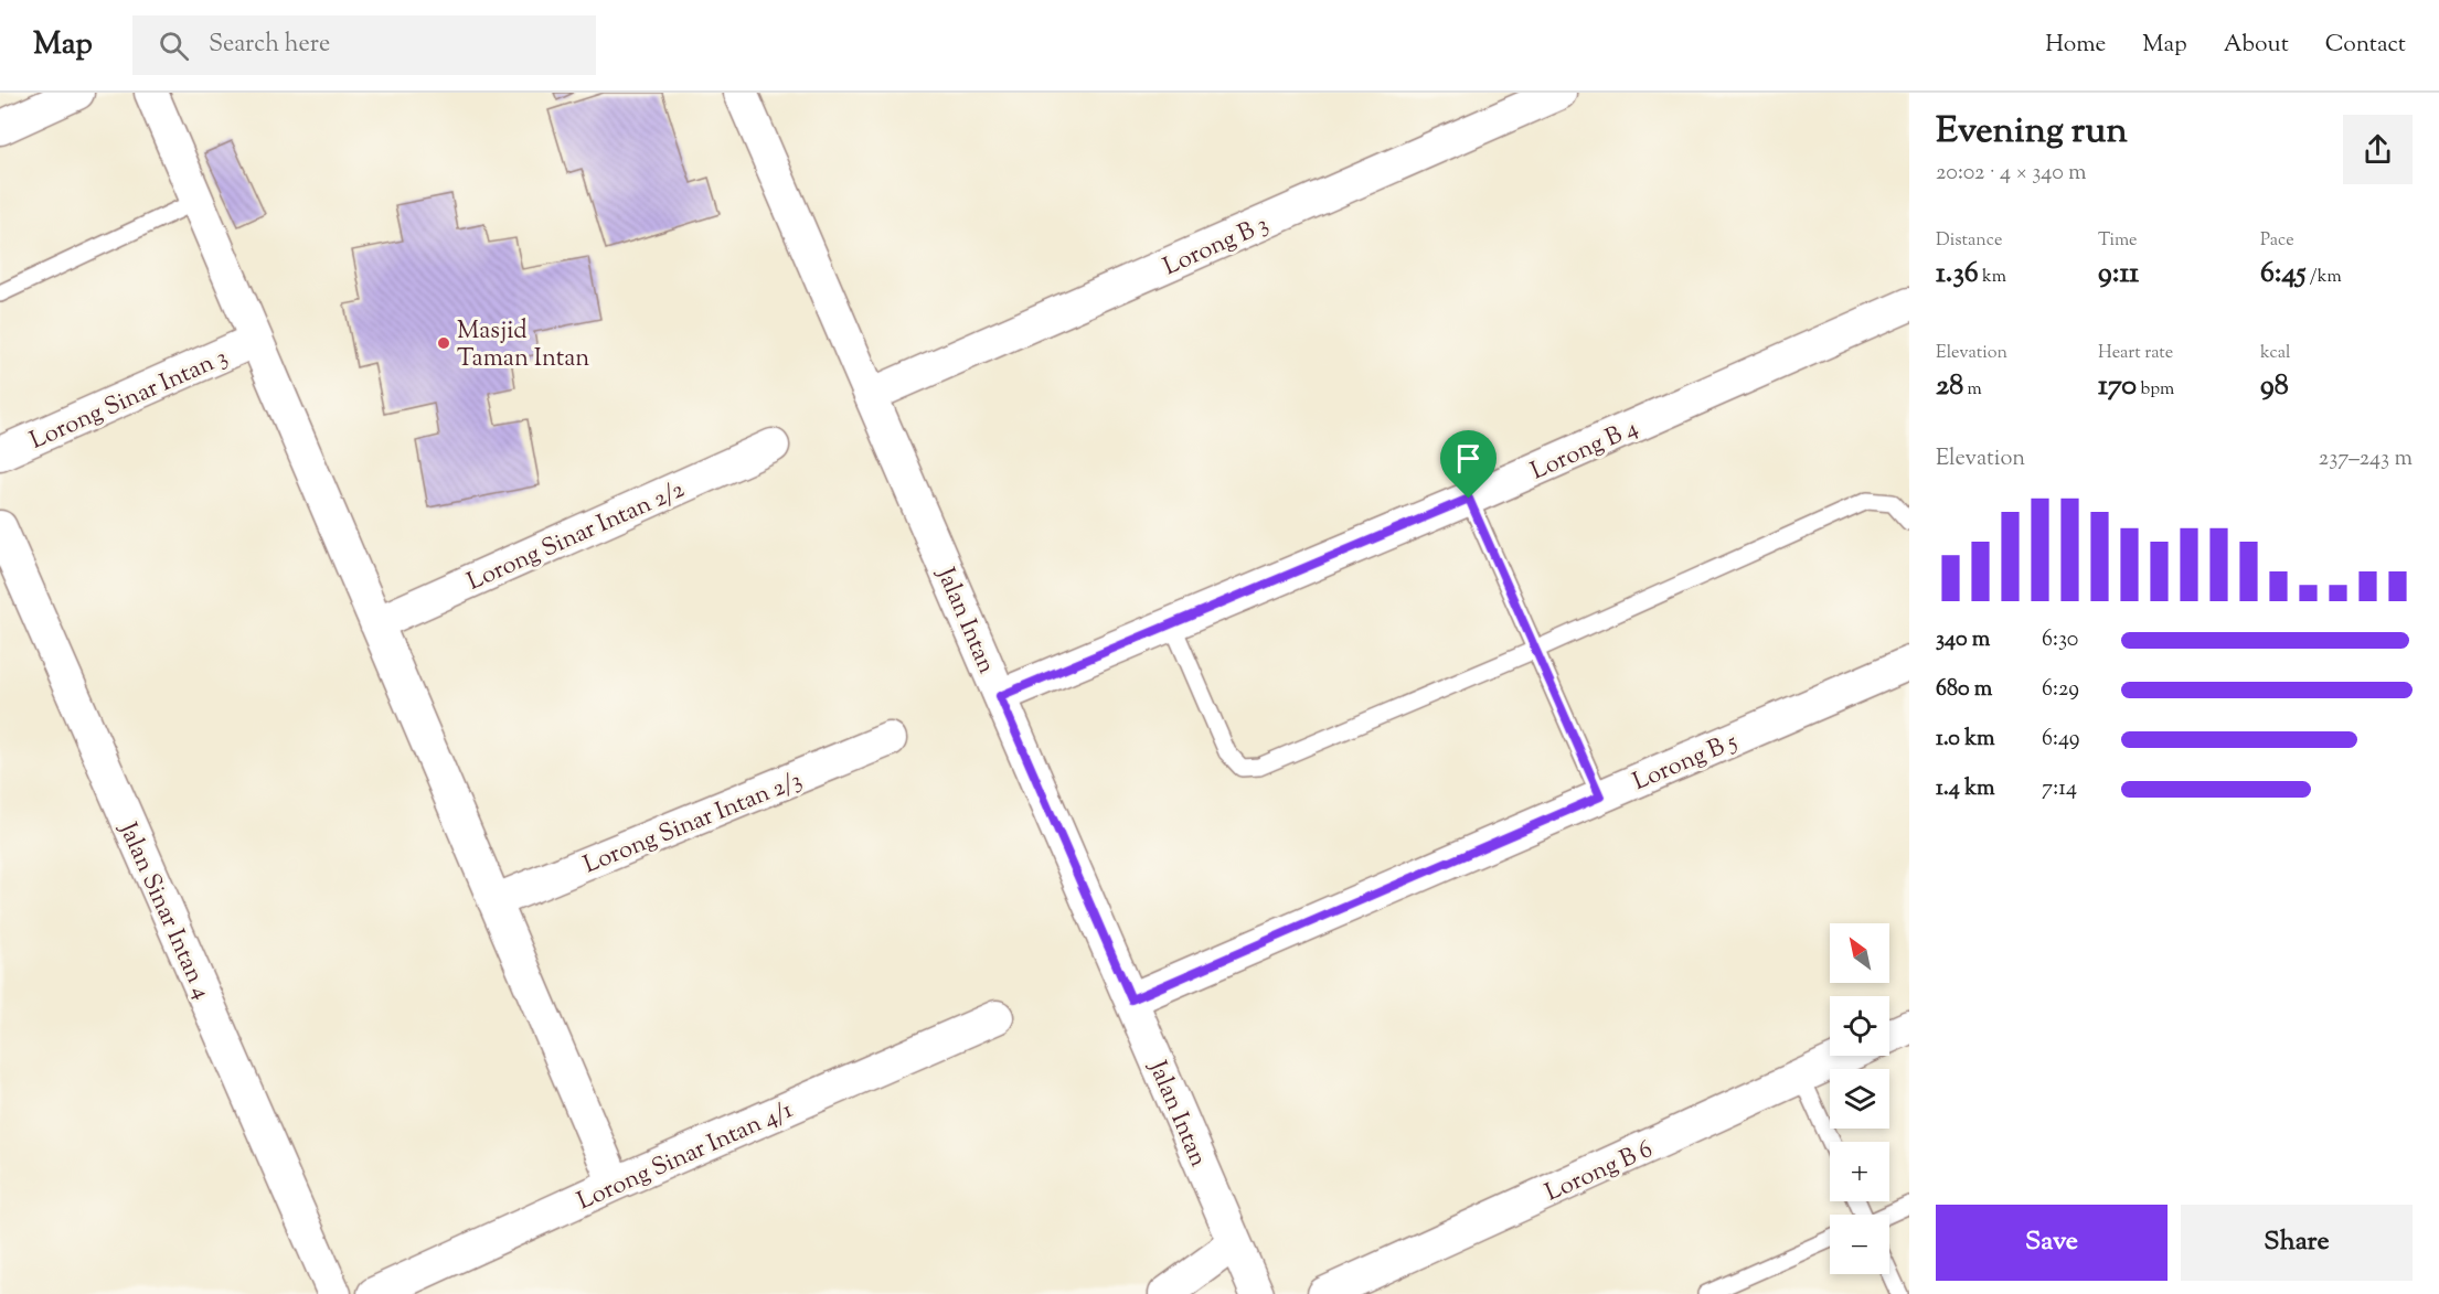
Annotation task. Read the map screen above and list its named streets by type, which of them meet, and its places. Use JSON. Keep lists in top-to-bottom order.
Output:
{
  "streets": {
    "street": [
      "Lorong B 3",
      "Lorong Sinar Intan 3",
      "Lorong B 4",
      "Lorong Sinar Intan 2/2",
      "Jalan Intan",
      "Lorong B 5",
      "Lorong Sinar Intan 2/3",
      "Jalan Sinar Intan 4",
      "Lorong Sinar Intan 4/1",
      "Lorong B 6"
    ]
  },
  "crossings": [
    ["Lorong B 3", "Jalan Intan"],
    ["Lorong B 4", "Jalan Intan"],
    ["Jalan Intan", "Lorong B 5"]
  ],
  "places": ["Masjid Taman Intan"],
  "north": "top left",
  "page": {
    "header": "Map",
    "search": "Search here",
    "nav": [
      "Home",
      "Map",
      "About",
      "Contact"
    ],
    "heading": ["Evening run", "20:02 · 4 × 340 m"],
    "stats": [
      ["Distance", "1.36 km"],
      ["Time", "9:11"],
      ["Pace", "6:45 /km"],
      ["Elevation", "28 m"],
      ["Heart rate", "170 bpm"],
      ["kcal", "98"]
    ],
    "chart": ["Elevation", "237–243 m"],
    "list": [
      {
        "name": "340 m",
        "note": "6:30"
      },
      {
        "name": "680 m",
        "note": "6:29"
      },
      {
        "name": "1.0 km",
        "note": "6:49"
      },
      {
        "name": "1.4 km",
        "note": "7:14"
      }
    ],
    "map_buttons": ["+", "−"],
    "buttons": ["Save", "Share"]
  }
}
